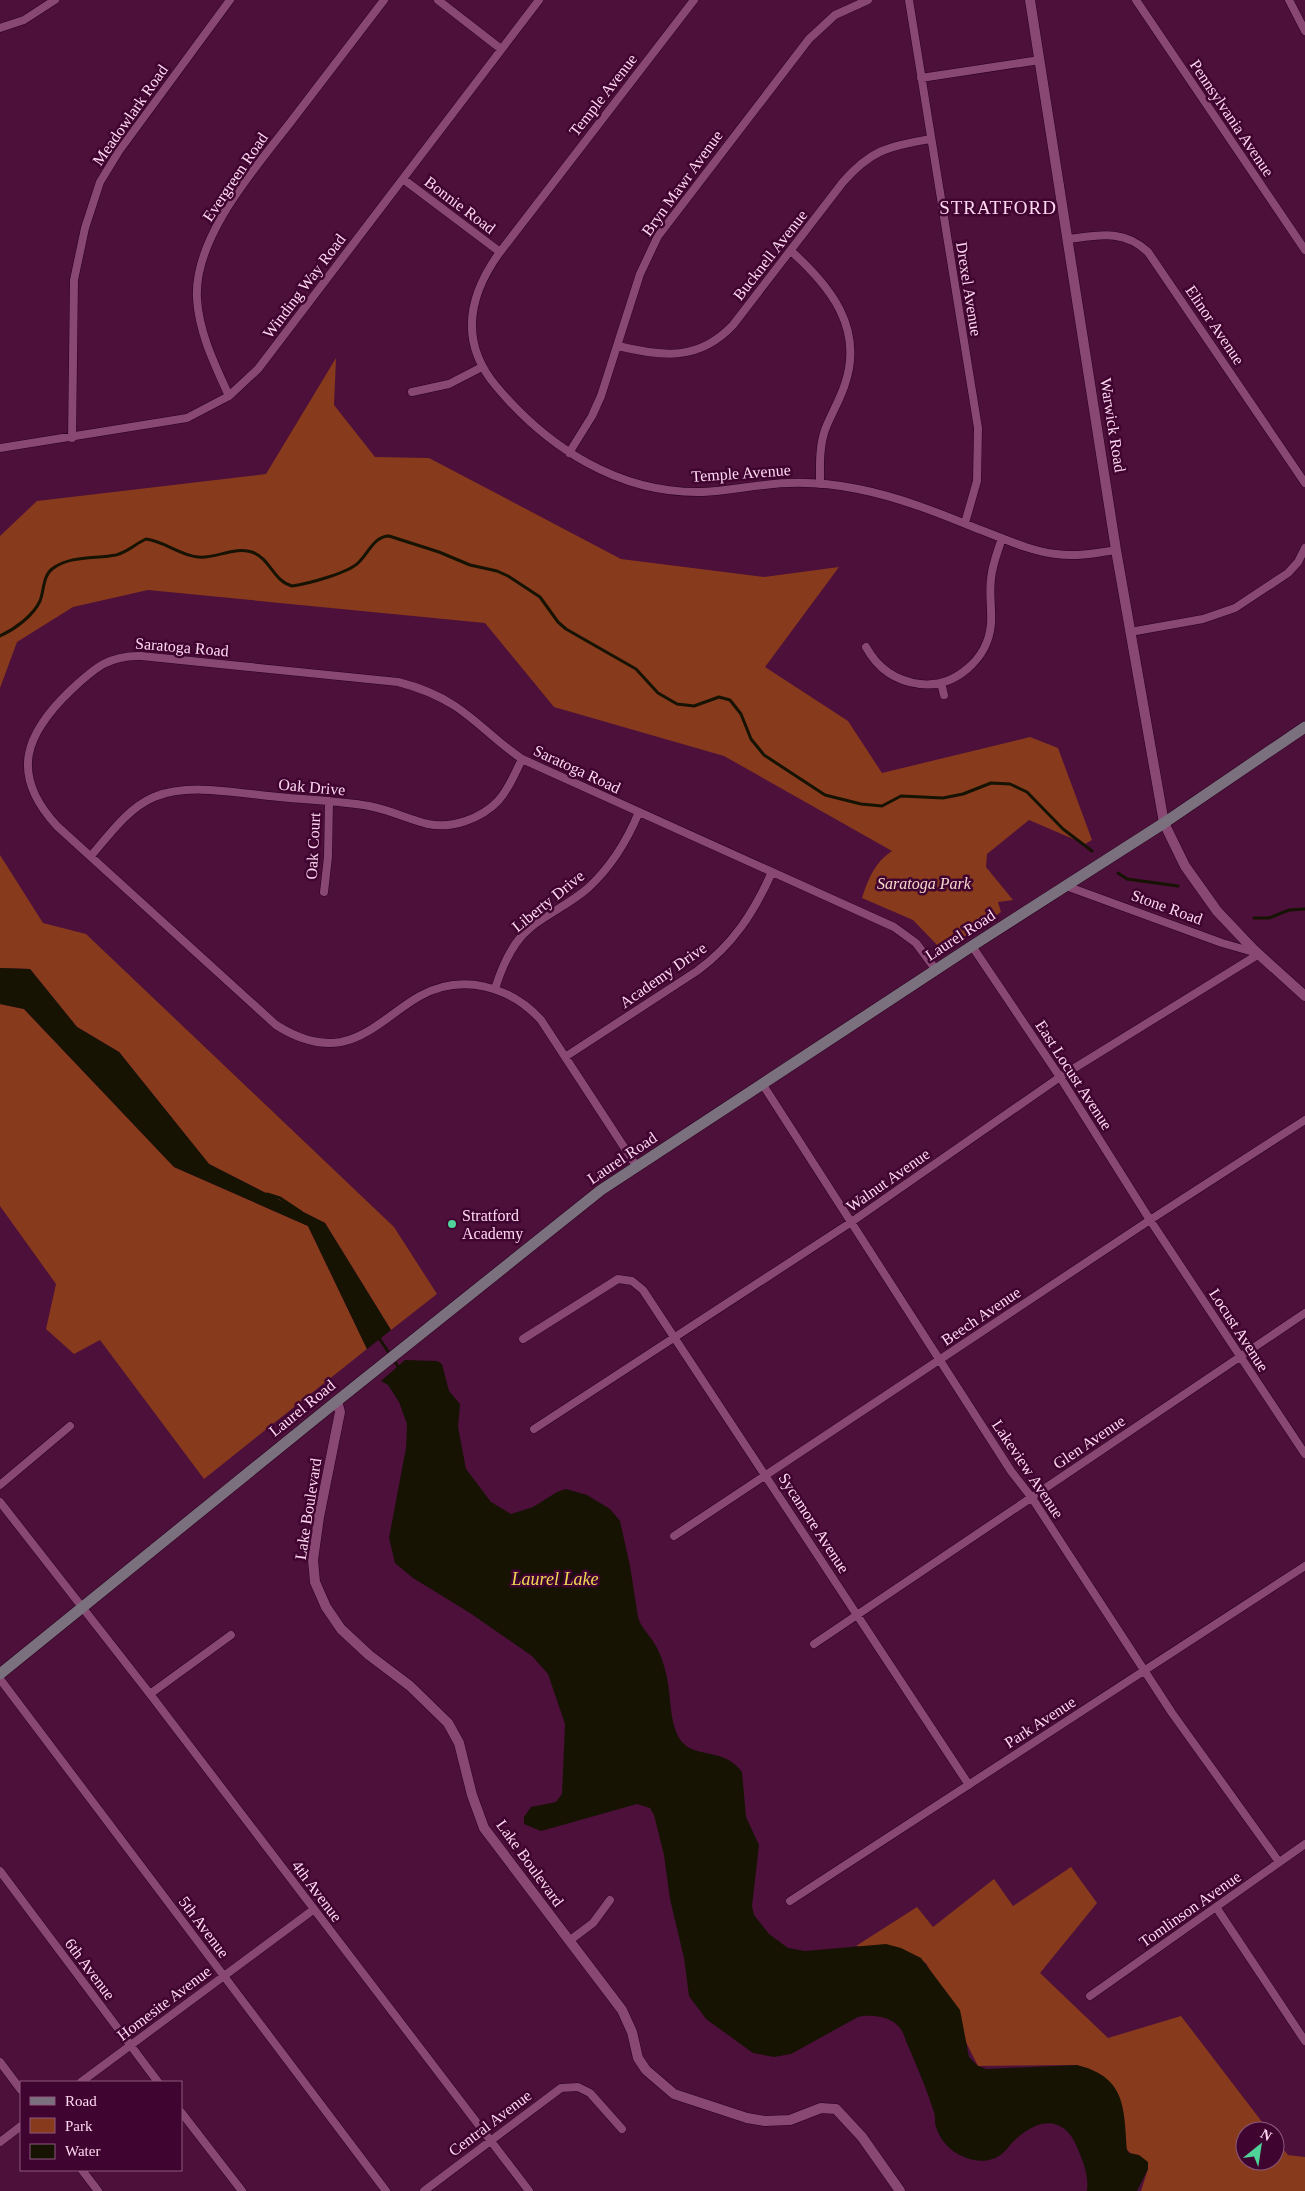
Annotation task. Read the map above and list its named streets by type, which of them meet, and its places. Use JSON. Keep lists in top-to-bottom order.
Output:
{
  "streets": {
    "main road": ["Laurel Road"],
    "street": [
      "Temple Avenue",
      "Meadowlark Road",
      "Pennsylvania Avenue",
      "Evergreen Road",
      "Bryn Mawr Avenue",
      "Bonnie Road",
      "Bucknell Avenue",
      "Winding Way Road",
      "Drexel Avenue",
      "Elinor Avenue",
      "Warwick Road",
      "Saratoga Road",
      "Oak Drive",
      "Oak Court",
      "Liberty Drive",
      "Stone Road",
      "Academy Drive",
      "East Locust Avenue",
      "Walnut Avenue",
      "Beech Avenue",
      "Locust Avenue",
      "Glen Avenue",
      "Lakeview Avenue",
      "Lake Boulevard",
      "Sycamore Avenue",
      "Park Avenue",
      "4th Avenue",
      "Tomlinson Avenue",
      "5th Avenue",
      "6th Avenue",
      "Homesite Avenue",
      "Central Avenue"
    ]
  },
  "crossings": [
    ["Temple Avenue", "Bryn Mawr Avenue"],
    ["Temple Avenue", "Bonnie Road"],
    ["Temple Avenue", "Drexel Avenue"],
    ["Temple Avenue", "Warwick Road"],
    ["Meadowlark Road", "Winding Way Road"],
    ["Evergreen Road", "Winding Way Road"],
    ["Bryn Mawr Avenue", "Bucknell Avenue"],
    ["Bonnie Road", "Winding Way Road"],
    ["Bucknell Avenue", "Drexel Avenue"],
    ["Elinor Avenue", "Warwick Road"],
    ["Warwick Road", "Stone Road"],
    ["Warwick Road", "Laurel Road"],
    ["Saratoga Road", "Oak Drive"],
    ["Saratoga Road", "Liberty Drive"],
    ["Saratoga Road", "Laurel Road"],
    ["Saratoga Road", "Academy Drive"],
    ["Oak Drive", "Oak Court"],
    ["Stone Road", "Laurel Road"],
    ["Stone Road", "Walnut Avenue"],
    ["Laurel Road", "East Locust Avenue"],
    ["Laurel Road", "Lakeview Avenue"],
    ["Laurel Road", "Lake Boulevard"],
    ["Laurel Road", "4th Avenue"],
    ["East Locust Avenue", "Walnut Avenue"],
    ["East Locust Avenue", "Beech Avenue"],
    ["East Locust Avenue", "Locust Avenue"],
    ["Walnut Avenue", "Lakeview Avenue"],
    ["Walnut Avenue", "Sycamore Avenue"],
    ["Beech Avenue", "Locust Avenue"],
    ["Beech Avenue", "Lakeview Avenue"],
    ["Beech Avenue", "Sycamore Avenue"],
    ["Locust Avenue", "Glen Avenue"],
    ["Glen Avenue", "Lakeview Avenue"],
    ["Glen Avenue", "Sycamore Avenue"],
    ["Lakeview Avenue", "Park Avenue"],
    ["Lakeview Avenue", "Tomlinson Avenue"],
    ["Sycamore Avenue", "Park Avenue"],
    ["4th Avenue", "Homesite Avenue"],
    ["4th Avenue", "Central Avenue"],
    ["5th Avenue", "Homesite Avenue"],
    ["6th Avenue", "Homesite Avenue"]
  ],
  "districts": ["STRATFORD"],
  "water": ["Laurel Lake"],
  "parks": ["Saratoga Park"],
  "places": ["Stratford Academy"],
  "legend": ["Road", "Park", "Water"],
  "north": "top right"
}
